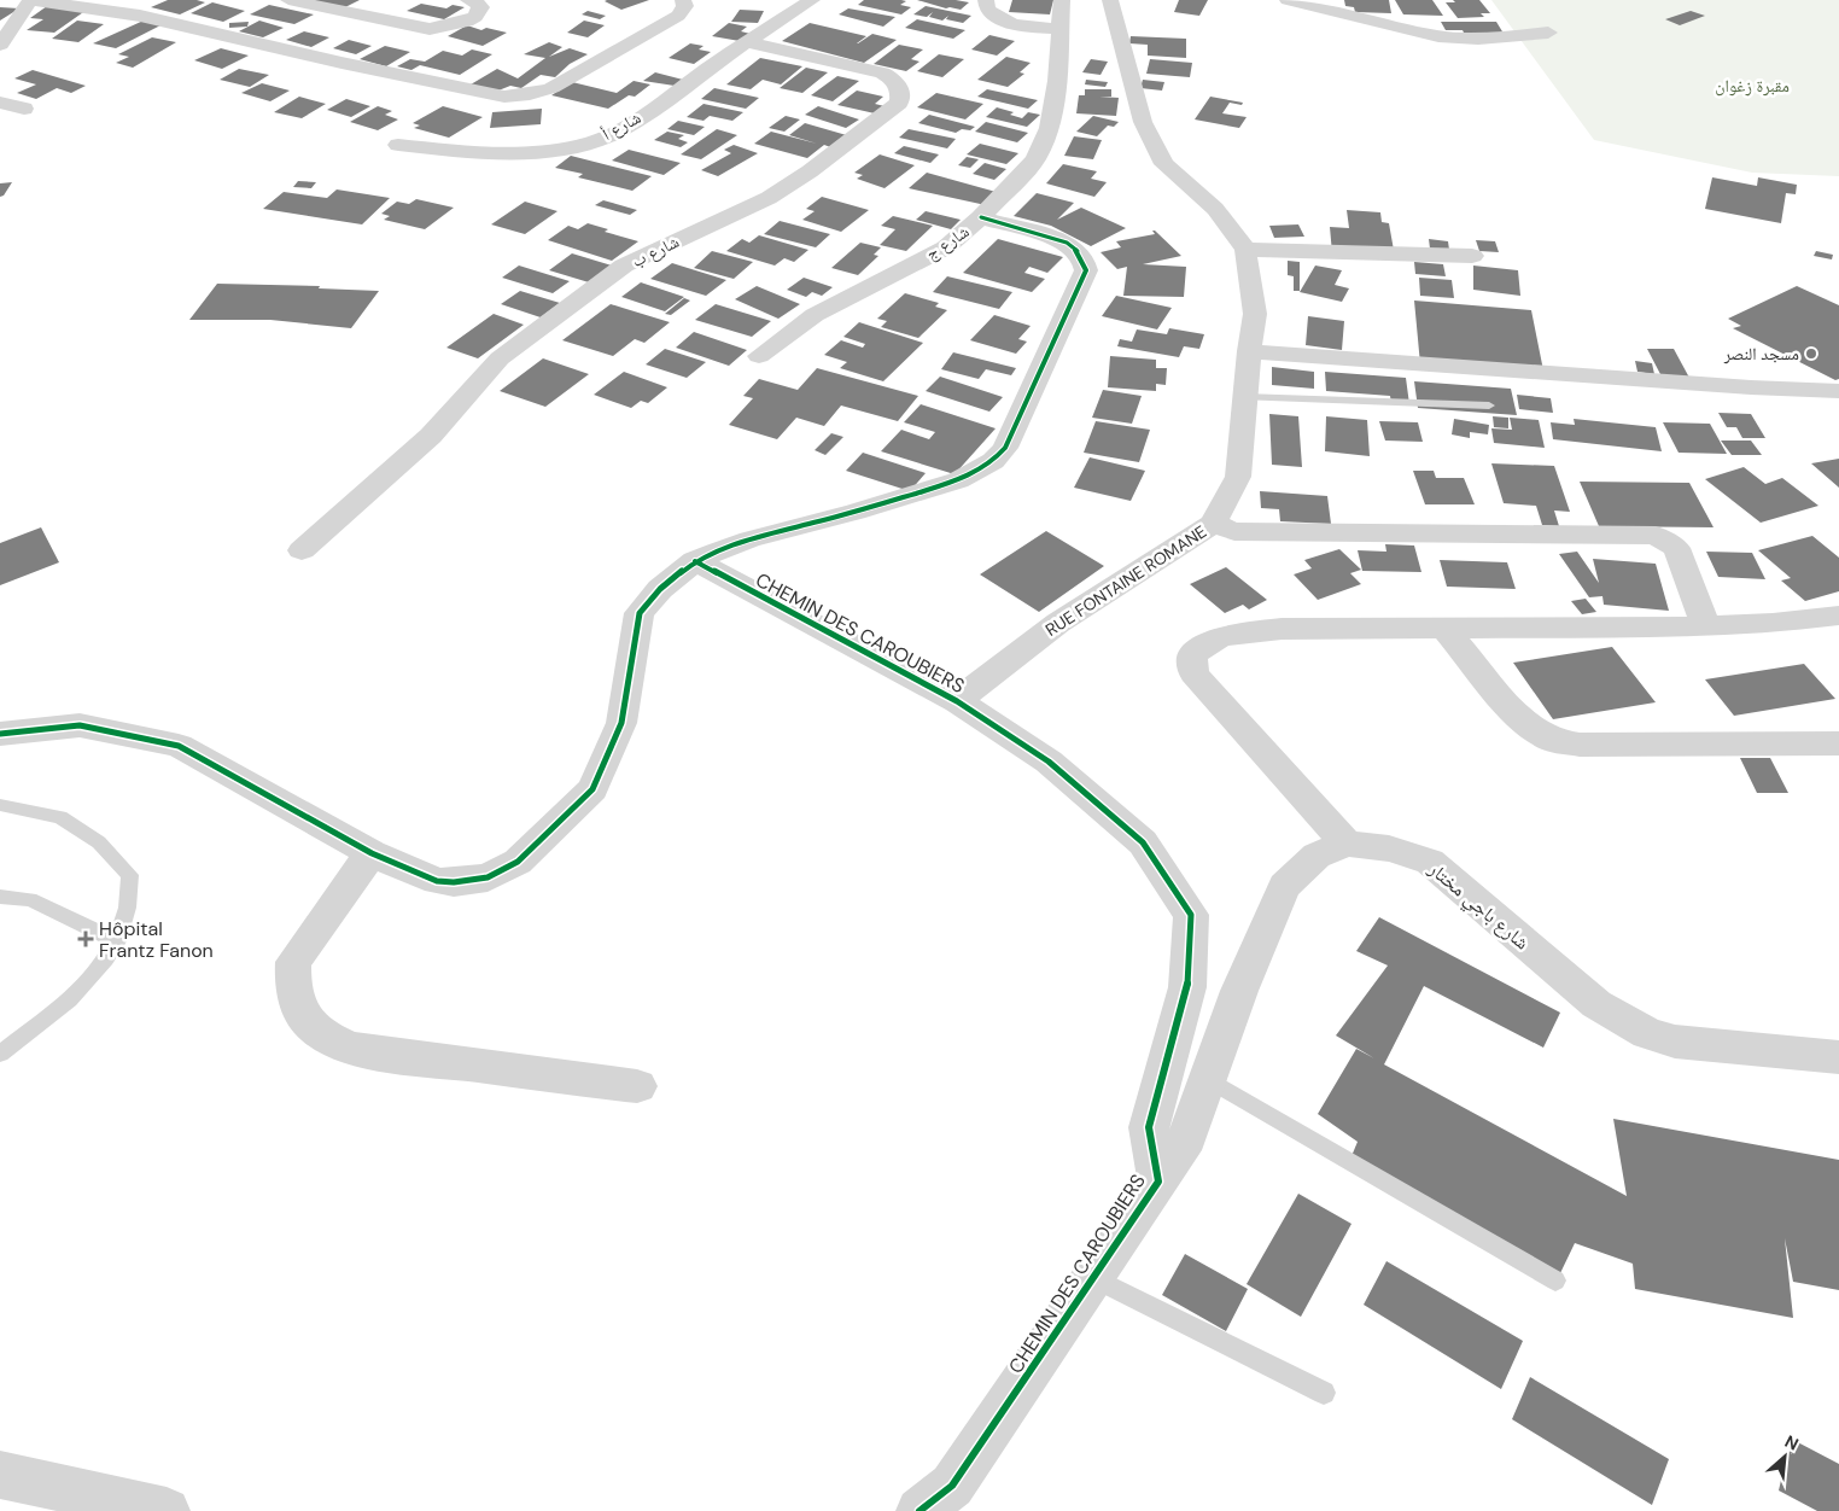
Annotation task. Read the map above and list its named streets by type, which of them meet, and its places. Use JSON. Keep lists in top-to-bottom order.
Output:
{
  "streets": {
    "street": [
      "شارع أ",
      "شارع ج",
      "شارع ب",
      "RUE FONTAINE ROMANE",
      "CHEMIN DES CAROUBIERS",
      "شارع باجي مختار"
    ]
  },
  "crossings": [
    ["شارع أ", "شارع ب"],
    ["RUE FONTAINE ROMANE", "CHEMIN DES CAROUBIERS"],
    ["CHEMIN DES CAROUBIERS", "شارع باجي مختار"]
  ],
  "parks": ["مقبرة زغوان"],
  "places": {
    "other": ["مسجد النصر"],
    "health": ["Hôpital Frantz Fanon"]
  },
  "north": "top right"
}
